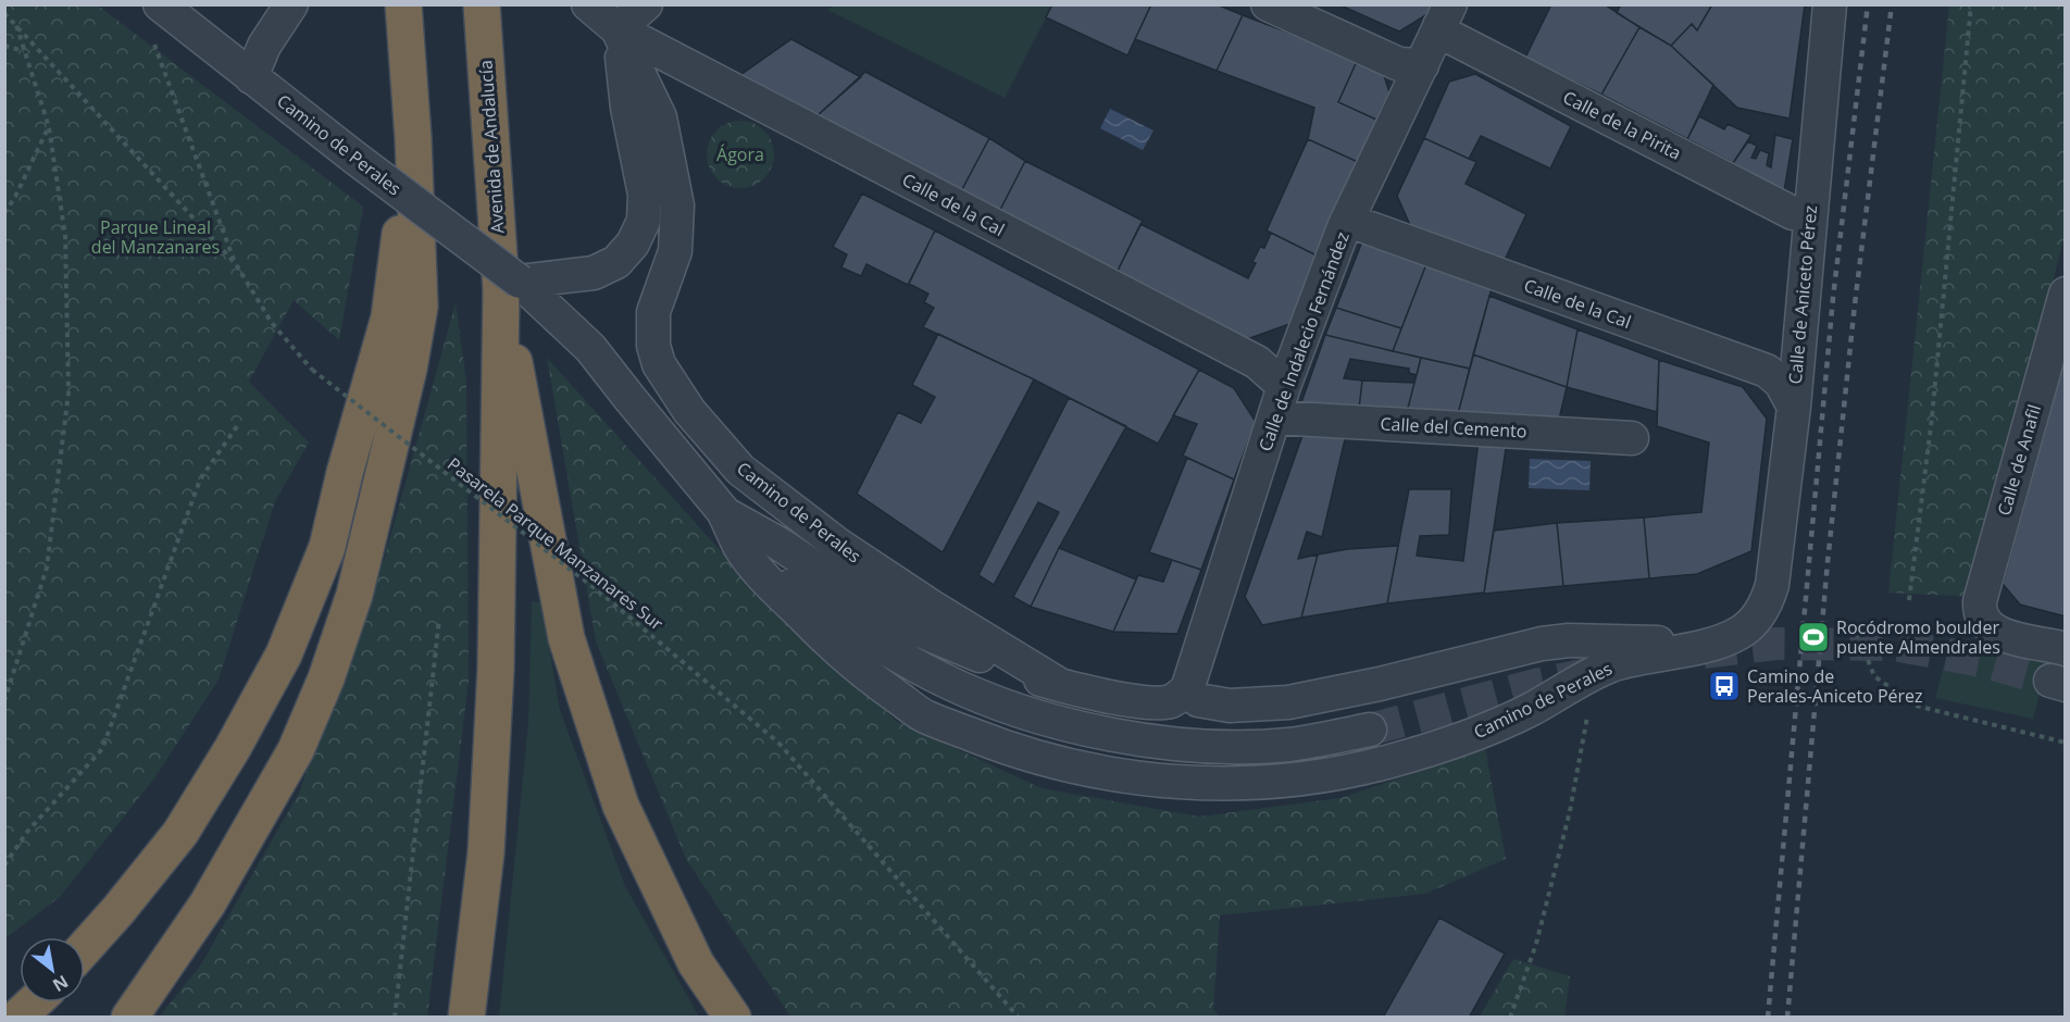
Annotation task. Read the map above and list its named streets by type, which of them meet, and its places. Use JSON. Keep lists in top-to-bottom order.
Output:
{
  "streets": {
    "highway": ["Avenida de Andalucía"],
    "street": [
      "Calle de la Pirita",
      "Camino de Perales",
      "Calle de la Cal",
      "Calle de Aniceto Pérez",
      "Calle de Indalecio Fernández",
      "Calle del Cemento",
      "Calle de Anafil"
    ],
    "path": ["Pasarela Parque Manzanares Sur"]
  },
  "crossings": [
    ["Calle de la Pirita", "Calle de Aniceto Pérez"],
    ["Calle de la Pirita", "Calle de Indalecio Fernández"],
    ["Camino de Perales", "Avenida de Andalucía"],
    ["Camino de Perales", "Calle de la Cal"],
    ["Camino de Perales", "Calle de Aniceto Pérez"],
    ["Camino de Perales", "Calle de Indalecio Fernández"],
    ["Calle de la Cal", "Calle de Aniceto Pérez"],
    ["Calle de la Cal", "Calle de Indalecio Fernández"],
    ["Calle de Indalecio Fernández", "Calle del Cemento"]
  ],
  "parks": ["Ágora", "Parque Lineal del Manzanares"],
  "places": {
    "sports": ["Rocódromo boulder puente Almendrales"],
    "bus stop": ["Camino de Perales-Aniceto Pérez"]
  },
  "north": "bottom right"
}
